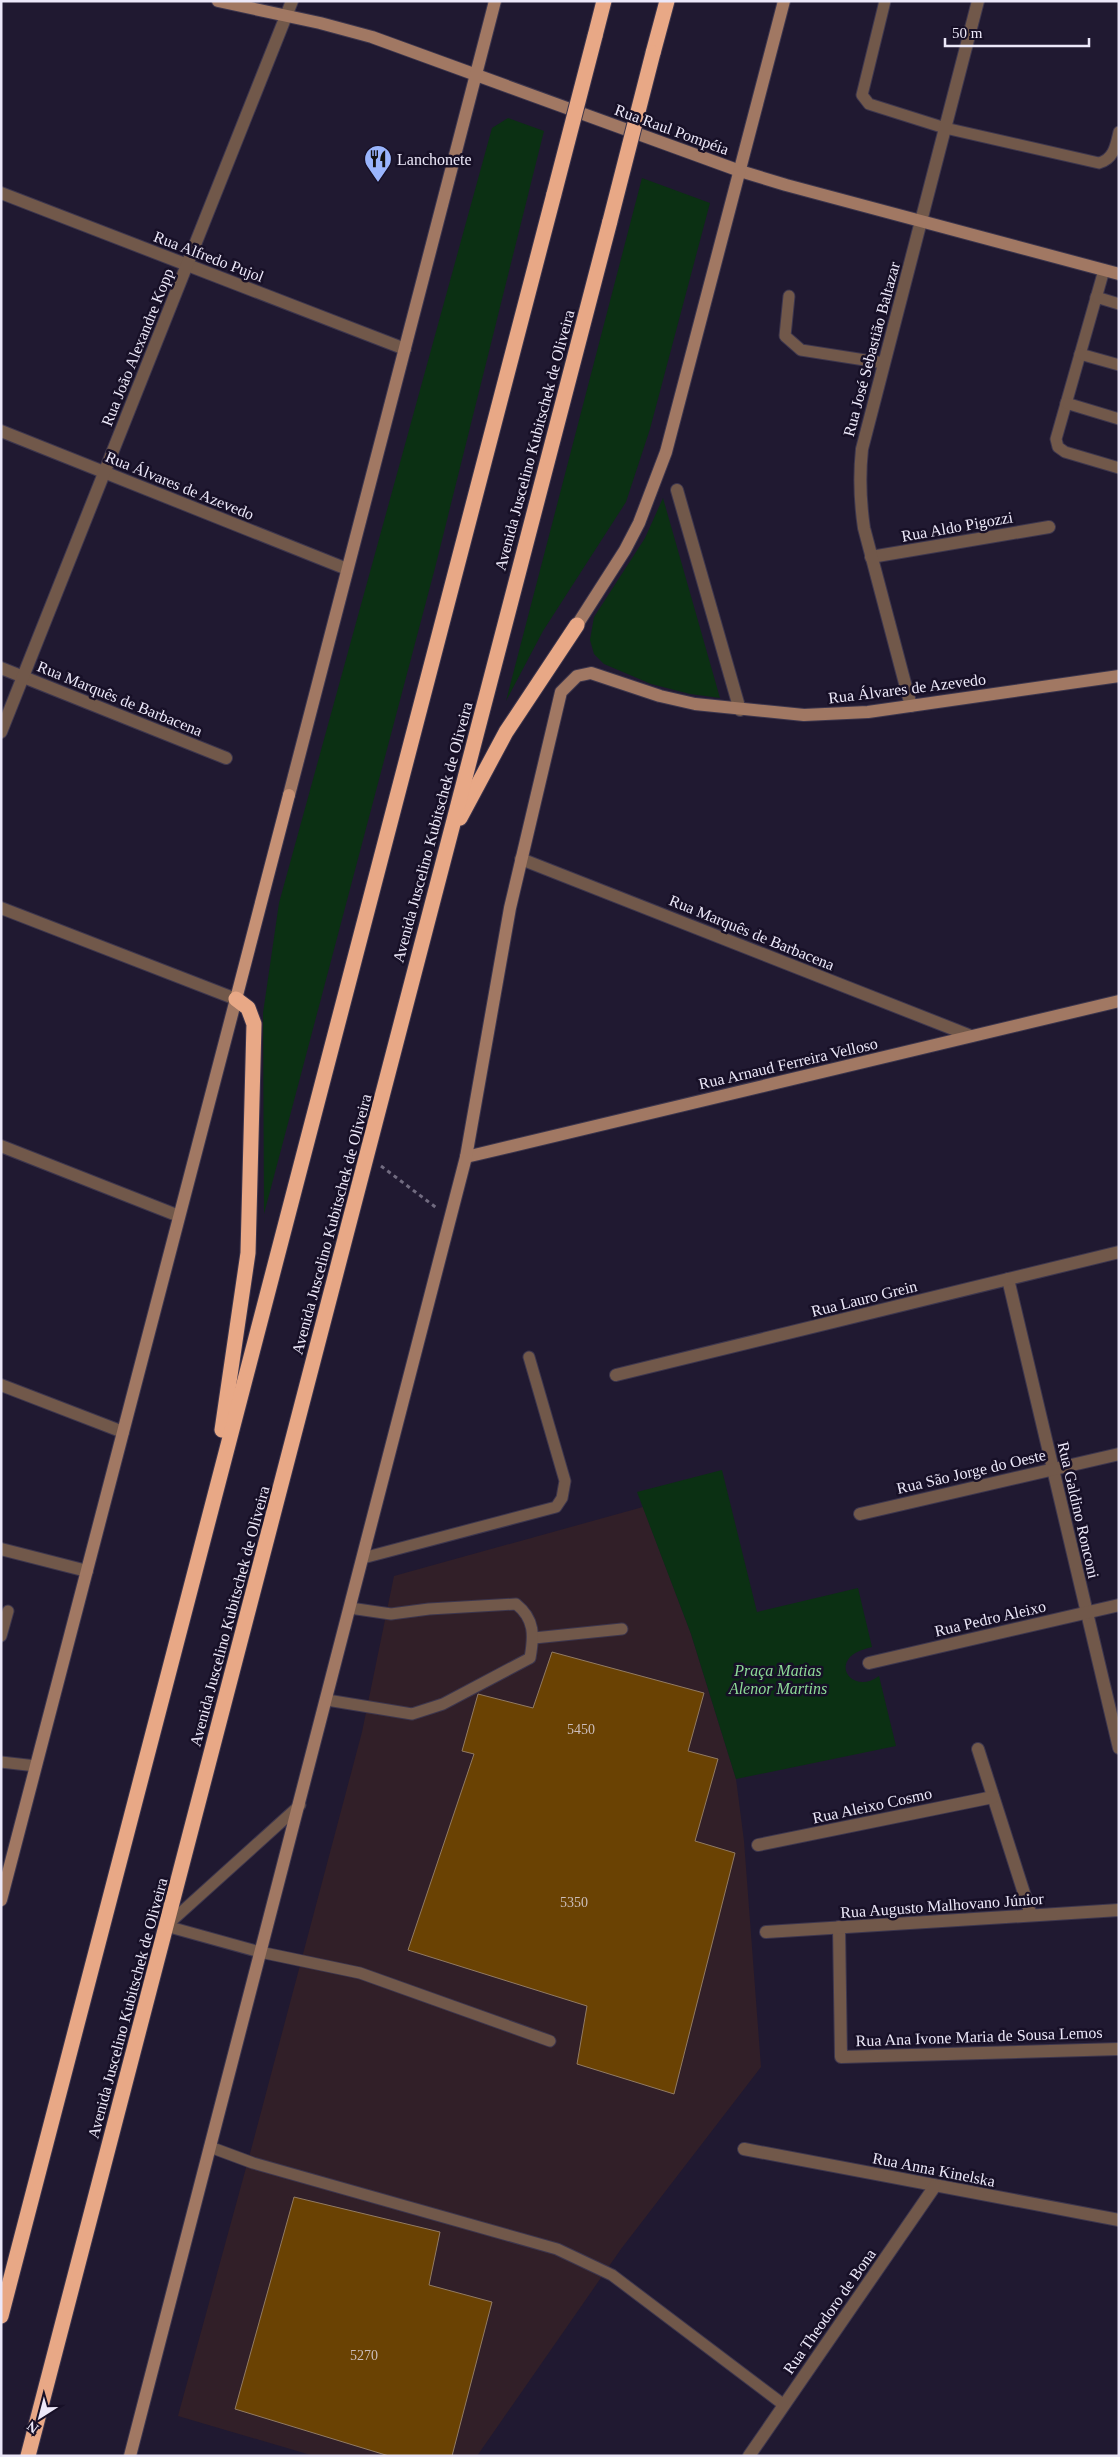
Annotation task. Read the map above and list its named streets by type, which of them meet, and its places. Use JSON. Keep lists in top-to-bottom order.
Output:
{
  "streets": {
    "highway": ["Avenida Juscelino Kubitschek de Oliveira"],
    "main road": ["Rua Raul Pompéia", "Rua Álvares de Azevedo", "Rua Arnaud Ferreira Velloso"],
    "street": [
      "Rua Alfredo Pujol",
      "Rua João Alexandre Kopp",
      "Rua José Sebastião Baltazar",
      "Rua Aldo Pigozzi",
      "Rua Marquês de Barbacena",
      "Rua Lauro Grein",
      "Rua São Jorge do Oeste",
      "Rua Galdino Ronconi",
      "Rua Pedro Aleixo",
      "Rua Aleixo Cosmo",
      "Rua Augusto Malhovano Júnior",
      "Rua Ana Ivone Maria de Sousa Lemos",
      "Rua Anna Kinelska",
      "Rua Theodoro de Bona"
    ]
  },
  "crossings": [
    ["Rua Raul Pompéia", "Rua João Alexandre Kopp"],
    ["Rua Raul Pompéia", "Rua José Sebastião Baltazar"],
    ["Rua Alfredo Pujol", "Rua João Alexandre Kopp"],
    ["Rua João Alexandre Kopp", "Rua Álvares de Azevedo"],
    ["Rua João Alexandre Kopp", "Rua Marquês de Barbacena"],
    ["Rua José Sebastião Baltazar", "Rua Álvares de Azevedo"],
    ["Rua José Sebastião Baltazar", "Rua Aldo Pigozzi"],
    ["Rua Álvares de Azevedo", "Rua Marquês de Barbacena"],
    ["Rua Marquês de Barbacena", "Rua Arnaud Ferreira Velloso"],
    ["Rua Lauro Grein", "Rua Galdino Ronconi"],
    ["Rua São Jorge do Oeste", "Rua Galdino Ronconi"],
    ["Rua Galdino Ronconi", "Rua Pedro Aleixo"],
    ["Rua Augusto Malhovano Júnior", "Rua Ana Ivone Maria de Sousa Lemos"],
    ["Rua Anna Kinelska", "Rua Theodoro de Bona"]
  ],
  "parks": ["Praça Matias Alenor Martins"],
  "places": {
    "restaurant": ["Lanchonete"]
  },
  "house_numbers": ["5450", "5350", "5270"],
  "scale_bar": "50 m",
  "north": "bottom left"
}
